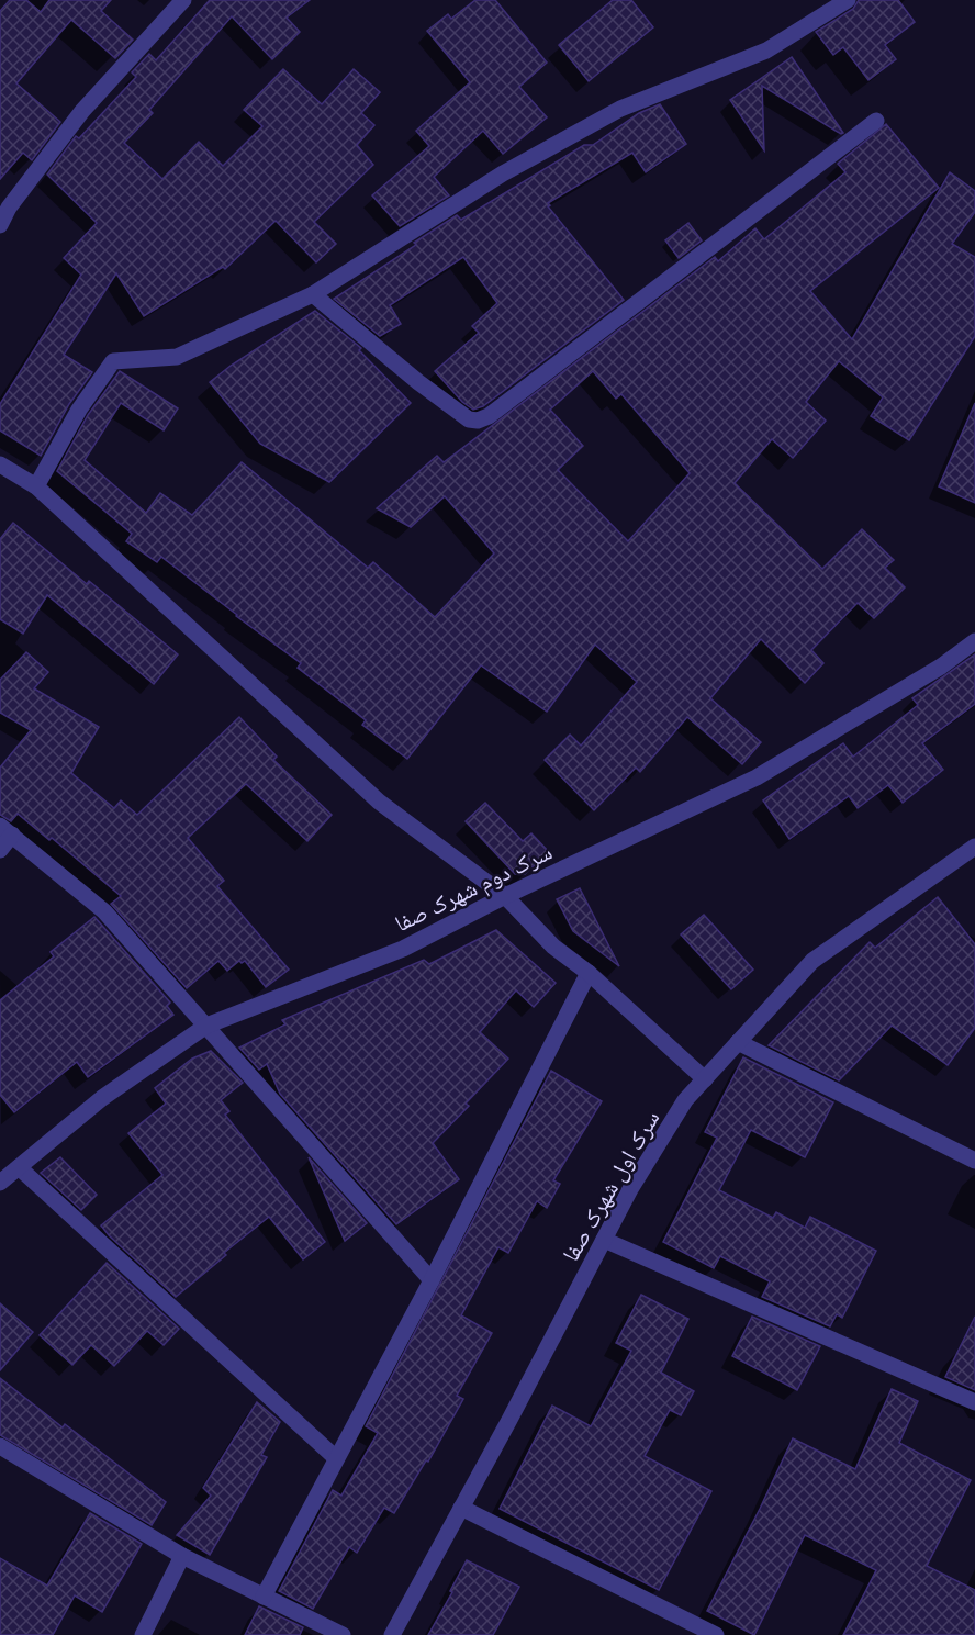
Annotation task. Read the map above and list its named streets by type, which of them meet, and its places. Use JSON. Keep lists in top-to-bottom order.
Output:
{
  "streets": {
    "street": ["سرک دوم شهرک صفا", "سرک اول شهرک صفا"]
  }
}
